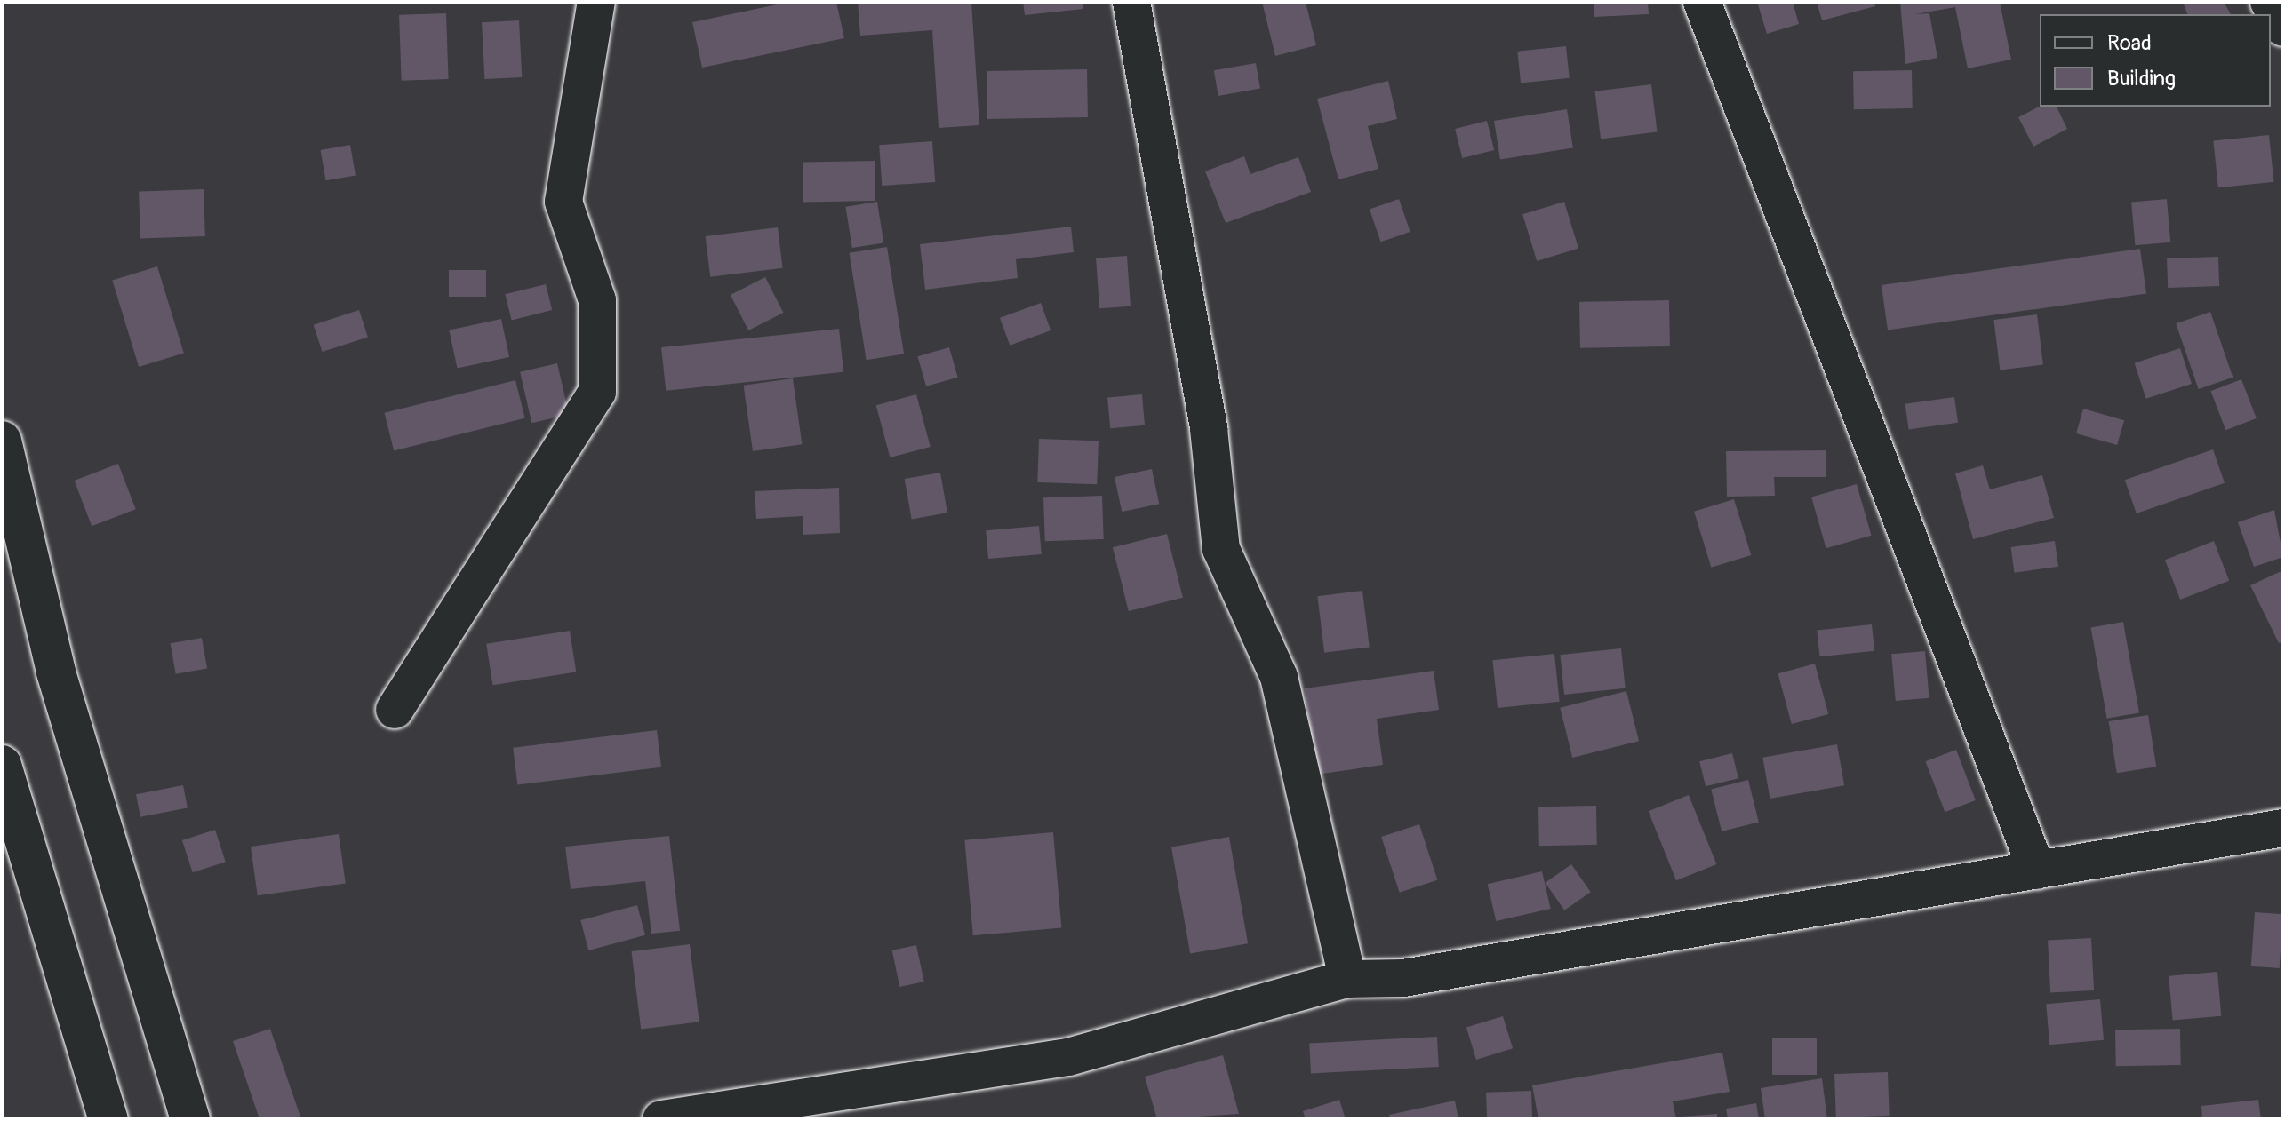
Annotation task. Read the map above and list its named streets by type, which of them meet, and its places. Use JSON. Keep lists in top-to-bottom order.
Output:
{
  "legend": ["Road", "Building"]
}
